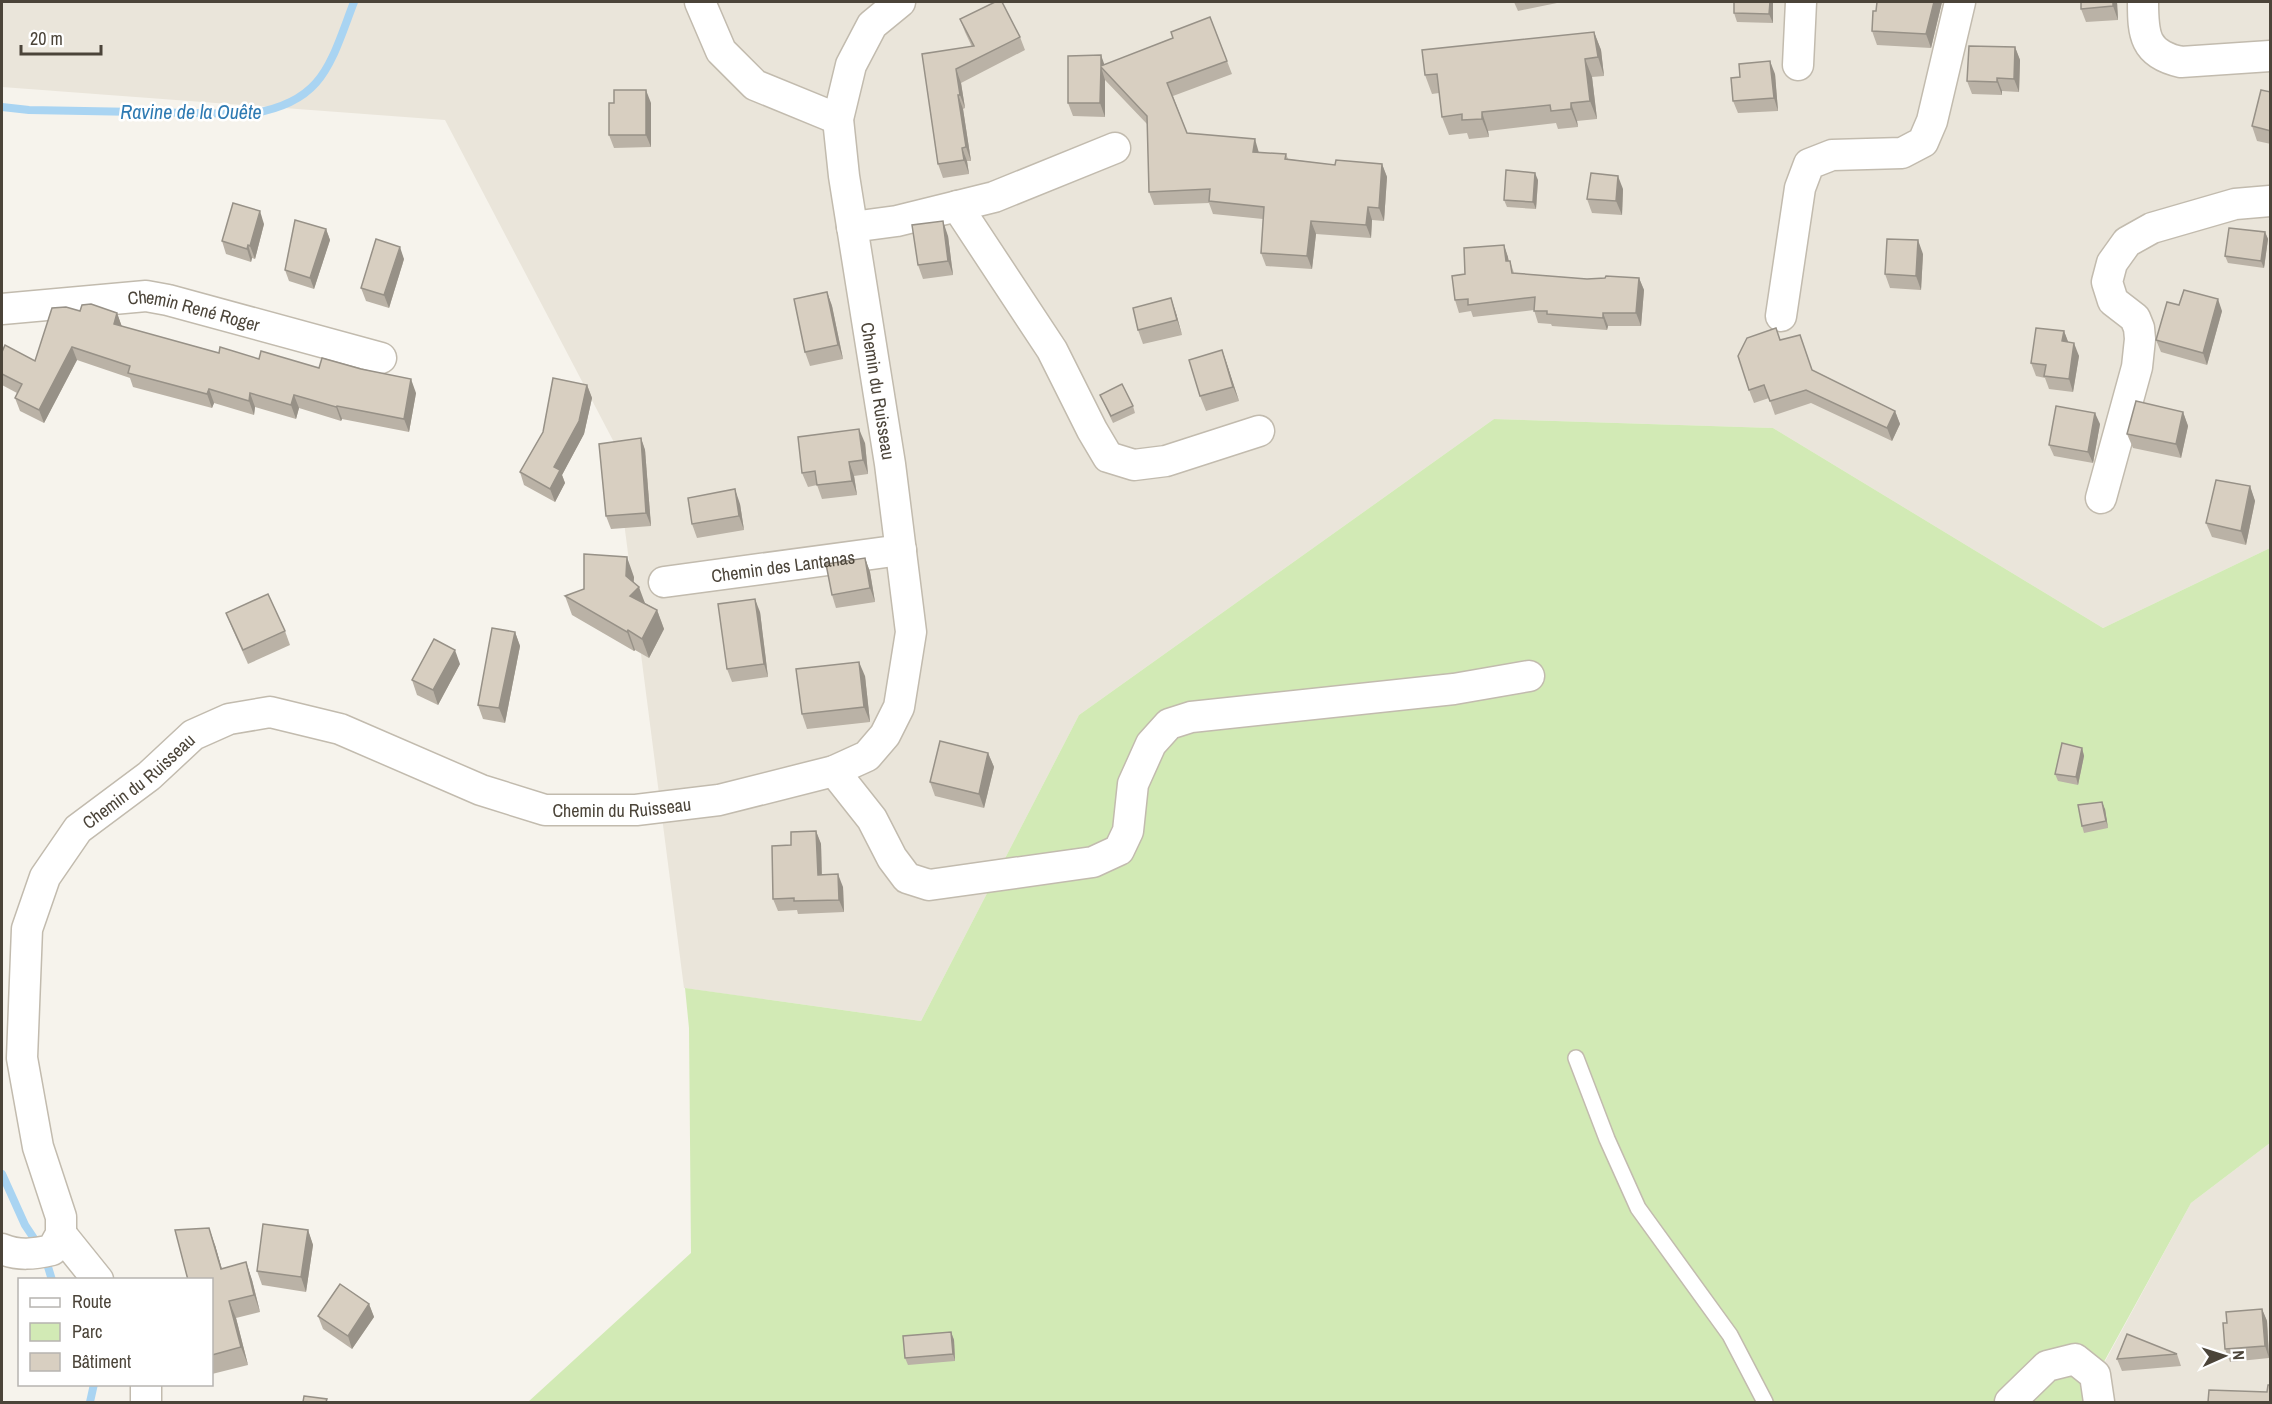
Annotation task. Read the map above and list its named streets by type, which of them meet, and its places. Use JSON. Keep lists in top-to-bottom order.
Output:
{
  "streets": {
    "street": ["Chemin René Roger", "Chemin du Ruisseau", "Chemin des Lantanas"]
  },
  "crossings": [
    ["Chemin du Ruisseau", "Chemin des Lantanas"]
  ],
  "water": ["Ravine de la Ouête"],
  "legend": ["Route", "Parc", "Bâtiment"],
  "scale_bar": "20 m",
  "north": "right"
}
